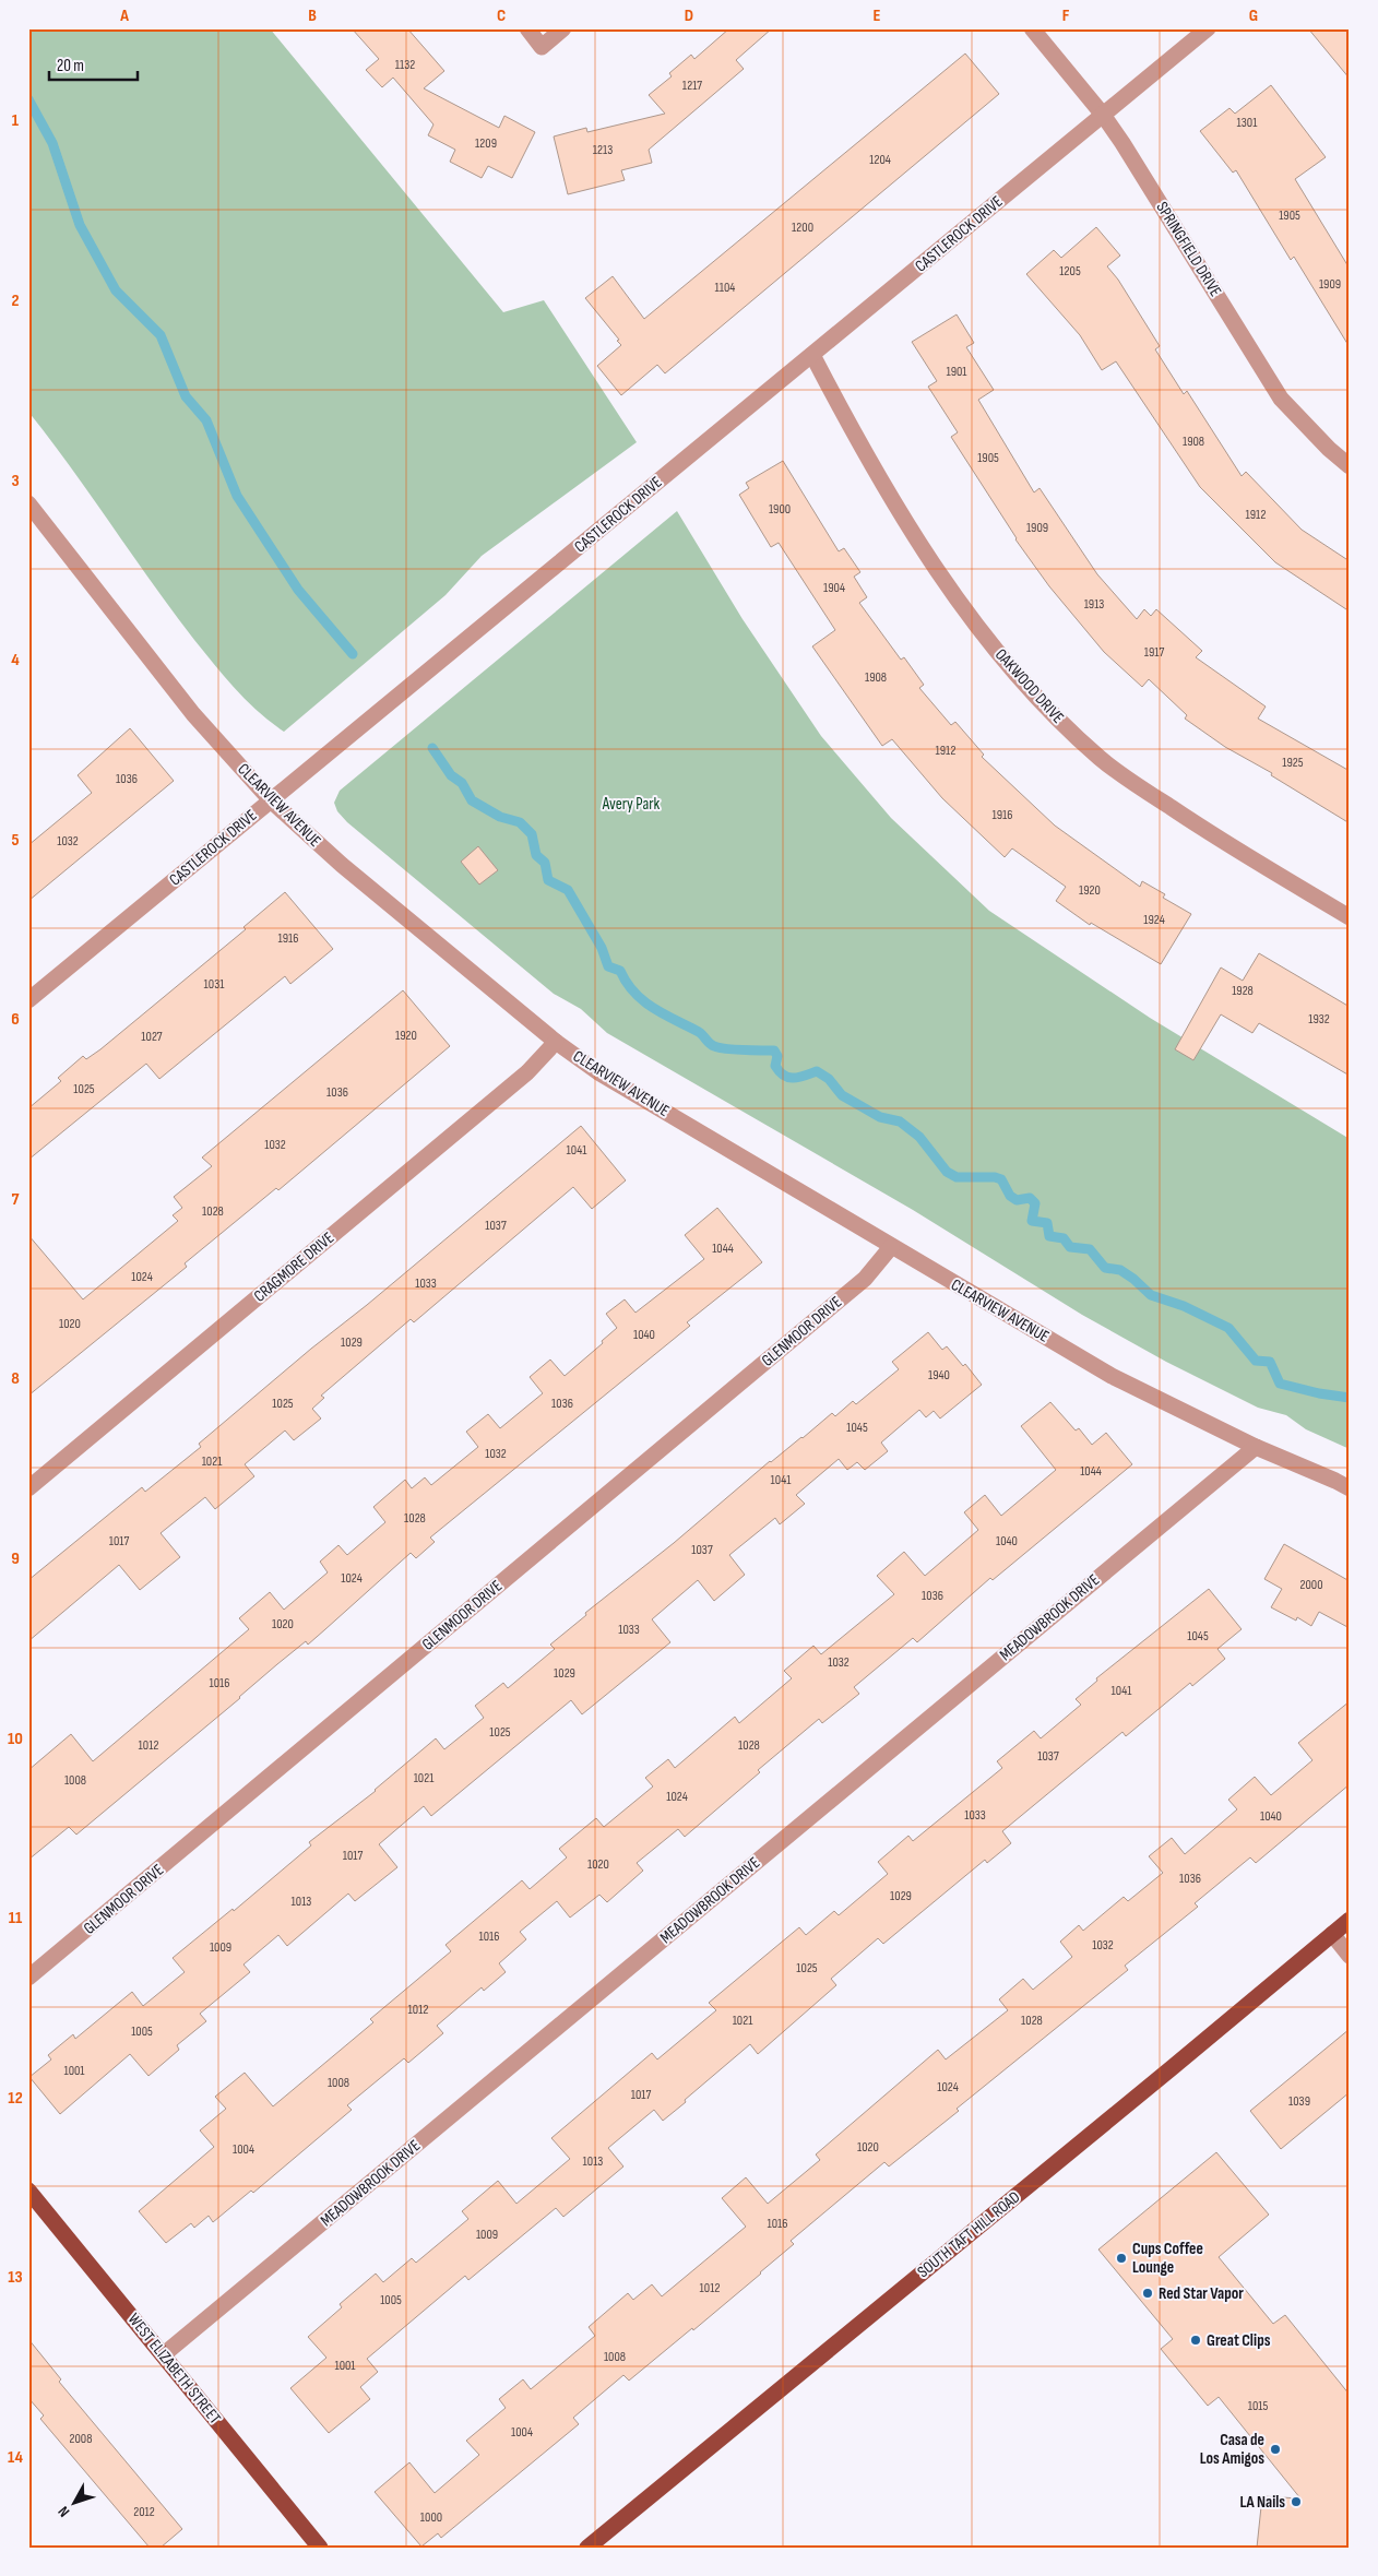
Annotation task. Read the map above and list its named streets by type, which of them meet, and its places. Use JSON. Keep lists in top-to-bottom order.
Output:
{
  "streets": {
    "main road": ["SOUTH TAFT HILL ROAD", "WEST ELIZABETH STREET"],
    "street": [
      "CASTLEROCK DRIVE",
      "SPRINGFIELD DRIVE",
      "OAKWOOD DRIVE",
      "CLEARVIEW AVENUE",
      "CRAGMORE DRIVE",
      "GLENMOOR DRIVE",
      "MEADOWBROOK DRIVE"
    ]
  },
  "crossings": [
    ["CASTLEROCK DRIVE", "SPRINGFIELD DRIVE"],
    ["CASTLEROCK DRIVE", "OAKWOOD DRIVE"],
    ["CASTLEROCK DRIVE", "CLEARVIEW AVENUE"],
    ["CLEARVIEW AVENUE", "CRAGMORE DRIVE"],
    ["CLEARVIEW AVENUE", "GLENMOOR DRIVE"],
    ["CLEARVIEW AVENUE", "MEADOWBROOK DRIVE"],
    ["MEADOWBROOK DRIVE", "WEST ELIZABETH STREET"]
  ],
  "parks": ["Avery Park"],
  "places": [
    "Cups Coffee Lounge",
    "Red Star Vapor",
    "Great Clips",
    "Casa de Los Amigos",
    "LA Nails"
  ],
  "house_numbers": [
    "1132",
    "1217",
    "1301",
    "1209",
    "1213",
    "1204",
    "1905",
    "1200",
    "1205",
    "1909",
    "1104",
    "1901",
    "1908",
    "1905",
    "1900",
    "1912",
    "1909",
    "1904",
    "1913",
    "1917",
    "1908",
    "1912",
    "1925",
    "1036",
    "1916",
    "1032",
    "1920",
    "1924",
    "1916",
    "1031",
    "1928",
    "1932",
    "1920",
    "1027",
    "1025",
    "1036",
    "1032",
    "1041",
    "1028",
    "1037",
    "1044",
    "1024",
    "1033",
    "1020",
    "1040",
    "1029",
    "1940",
    "1025",
    "1036",
    "1045",
    "1032",
    "1021",
    "1044",
    "1041",
    "1028",
    "1017",
    "1040",
    "1037",
    "1024",
    "2000",
    "1036",
    "1020",
    "1033",
    "1045",
    "1032",
    "1029",
    "1016",
    "1041",
    "1025",
    "1012",
    "1028",
    "1037",
    "1021",
    "1008",
    "1024",
    "1033",
    "1040",
    "1017",
    "1020",
    "1036",
    "1029",
    "1013",
    "1016",
    "1032",
    "1009",
    "1025",
    "1012",
    "1021",
    "1028",
    "1005",
    "1001",
    "1008",
    "1024",
    "1017",
    "1039",
    "1020",
    "1004",
    "1013",
    "1016",
    "1009",
    "1012",
    "1005",
    "1008",
    "1001",
    "1015",
    "1004",
    "2008",
    "2012",
    "1000"
  ],
  "scale_bar": "20 m",
  "north": "bottom left",
  "grid": {
    "columns": [
      "A",
      "B",
      "C",
      "D",
      "E",
      "F",
      "G"
    ],
    "rows": [
      "1",
      "2",
      "3",
      "4",
      "5",
      "6",
      "7",
      "8",
      "9",
      "10",
      "11",
      "12",
      "13",
      "14"
    ]
  }
}
